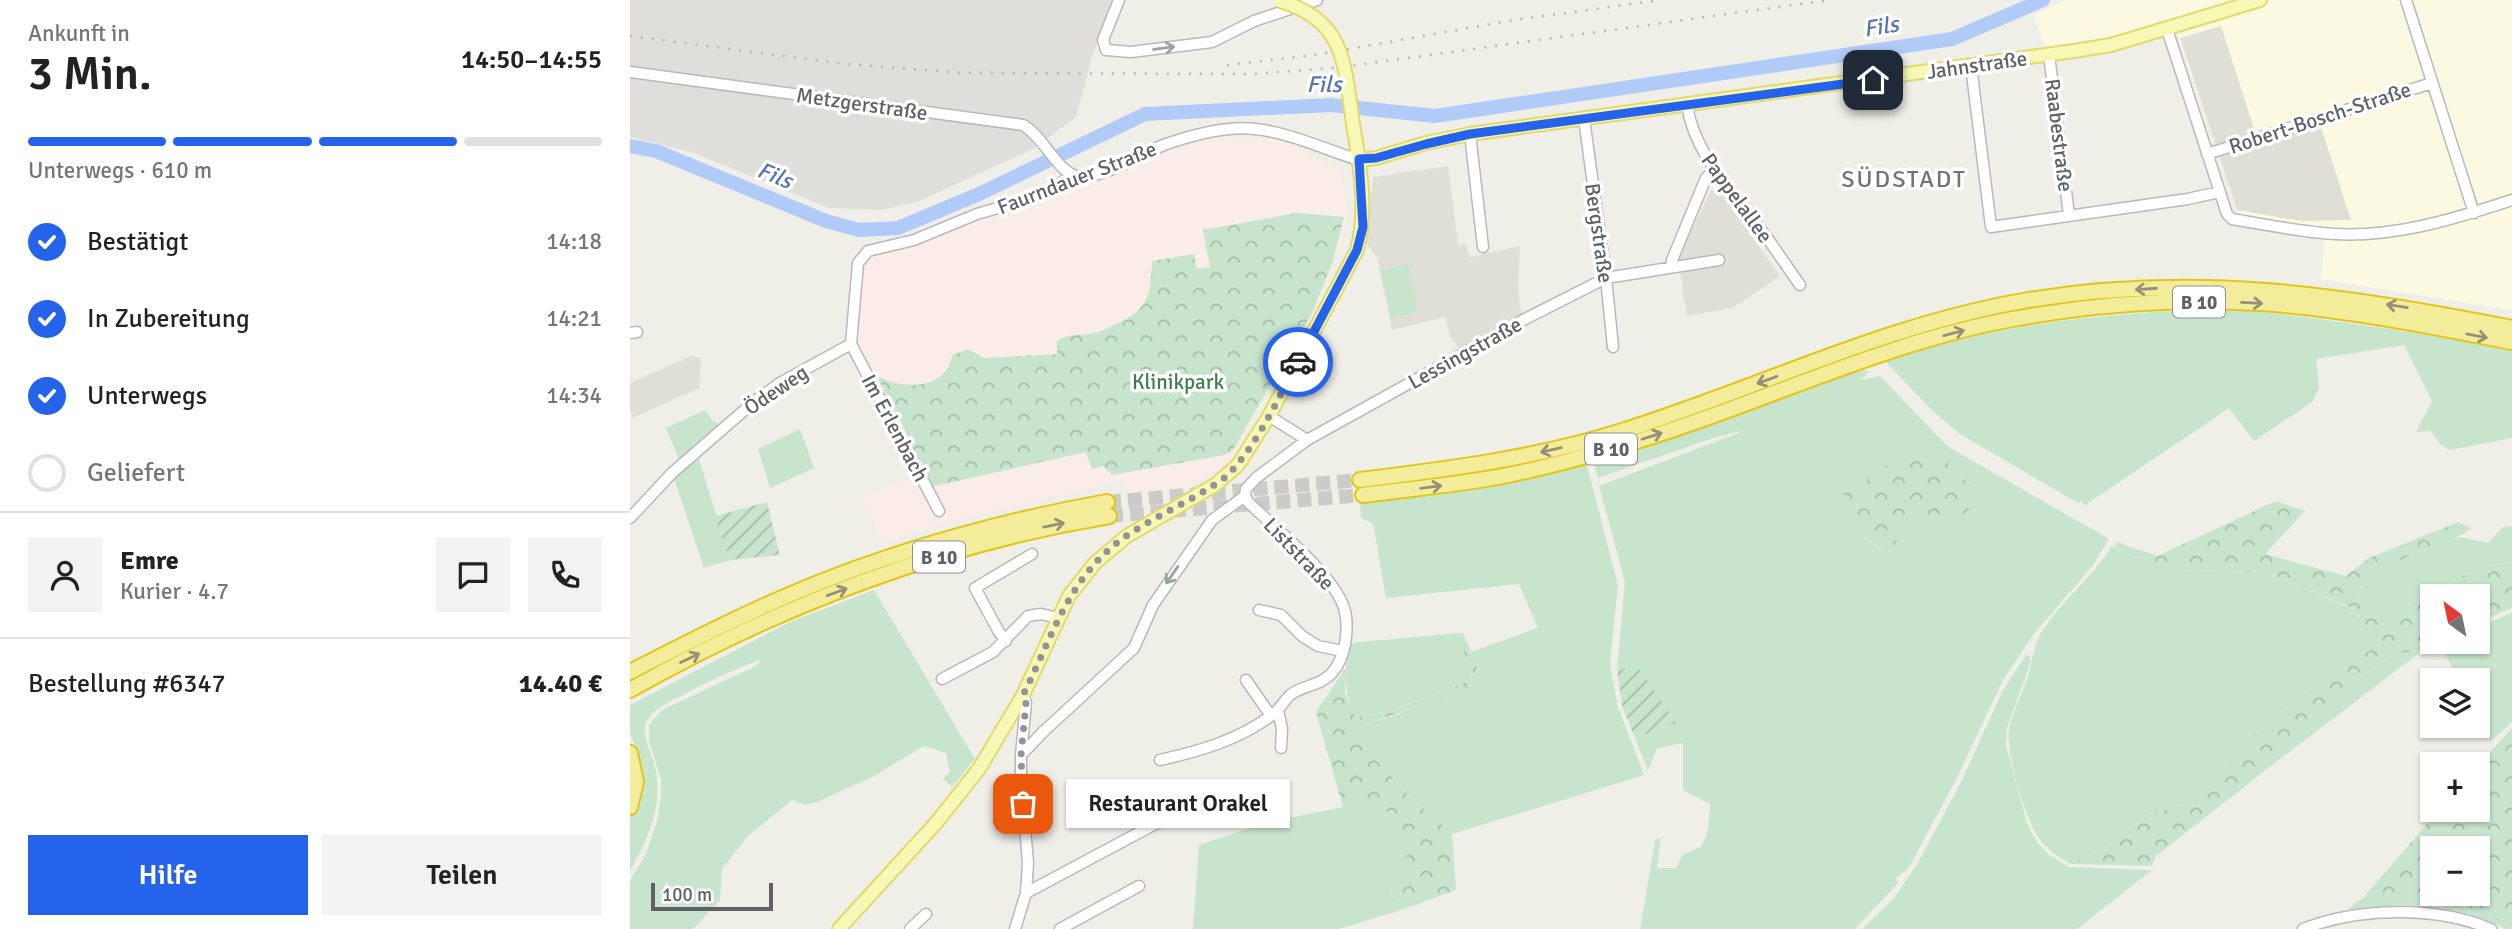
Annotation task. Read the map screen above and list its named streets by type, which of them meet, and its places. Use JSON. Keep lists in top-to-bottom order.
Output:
{
  "streets": {
    "highway": ["B 10"],
    "main road": ["Jahnstraße"],
    "street": [
      "Metzgerstraße",
      "Robert-Bosch-Straße",
      "Raabestraße",
      "Faurndauer Straße",
      "Pappelallee",
      "Bergstraße",
      "Lessingstraße",
      "Ödeweg",
      "Im Erlenbach",
      "Liststraße"
    ]
  },
  "crossings": [
    ["Jahnstraße", "Raabestraße"],
    ["Jahnstraße", "Faurndauer Straße"],
    ["Jahnstraße", "Pappelallee"],
    ["Jahnstraße", "Bergstraße"],
    ["Metzgerstraße", "Faurndauer Straße"],
    ["Faurndauer Straße", "Ödeweg"],
    ["Faurndauer Straße", "Im Erlenbach"],
    ["Bergstraße", "Lessingstraße"],
    ["Lessingstraße", "Liststraße"],
    ["Ödeweg", "Im Erlenbach"]
  ],
  "one_way": ["Lessingstraße"],
  "districts": ["SÜDSTADT"],
  "water": ["Fils"],
  "parks": ["Klinikpark"],
  "places": ["Restaurant Orakel"],
  "scale_bar": "100 m",
  "north": "top left",
  "page": {
    "heading": ["3 Min.", "Ankunft in", "14:50–14:55"],
    "panel": [
      "Emre",
      "Kurier · 4.7",
      "Bestellung #6347",
      "14.40 €"
    ],
    "bar": "Unterwegs · 610 m",
    "list": [
      ["Bestätigt", "14:18"],
      ["In Zubereitung", "14:21"],
      ["Unterwegs", "14:34"],
      "Geliefert"
    ],
    "map_buttons": ["+", "−"],
    "bubble": "Restaurant Orakel",
    "buttons": ["Hilfe", "Teilen"],
    "scale": "100 m"
  }
}
